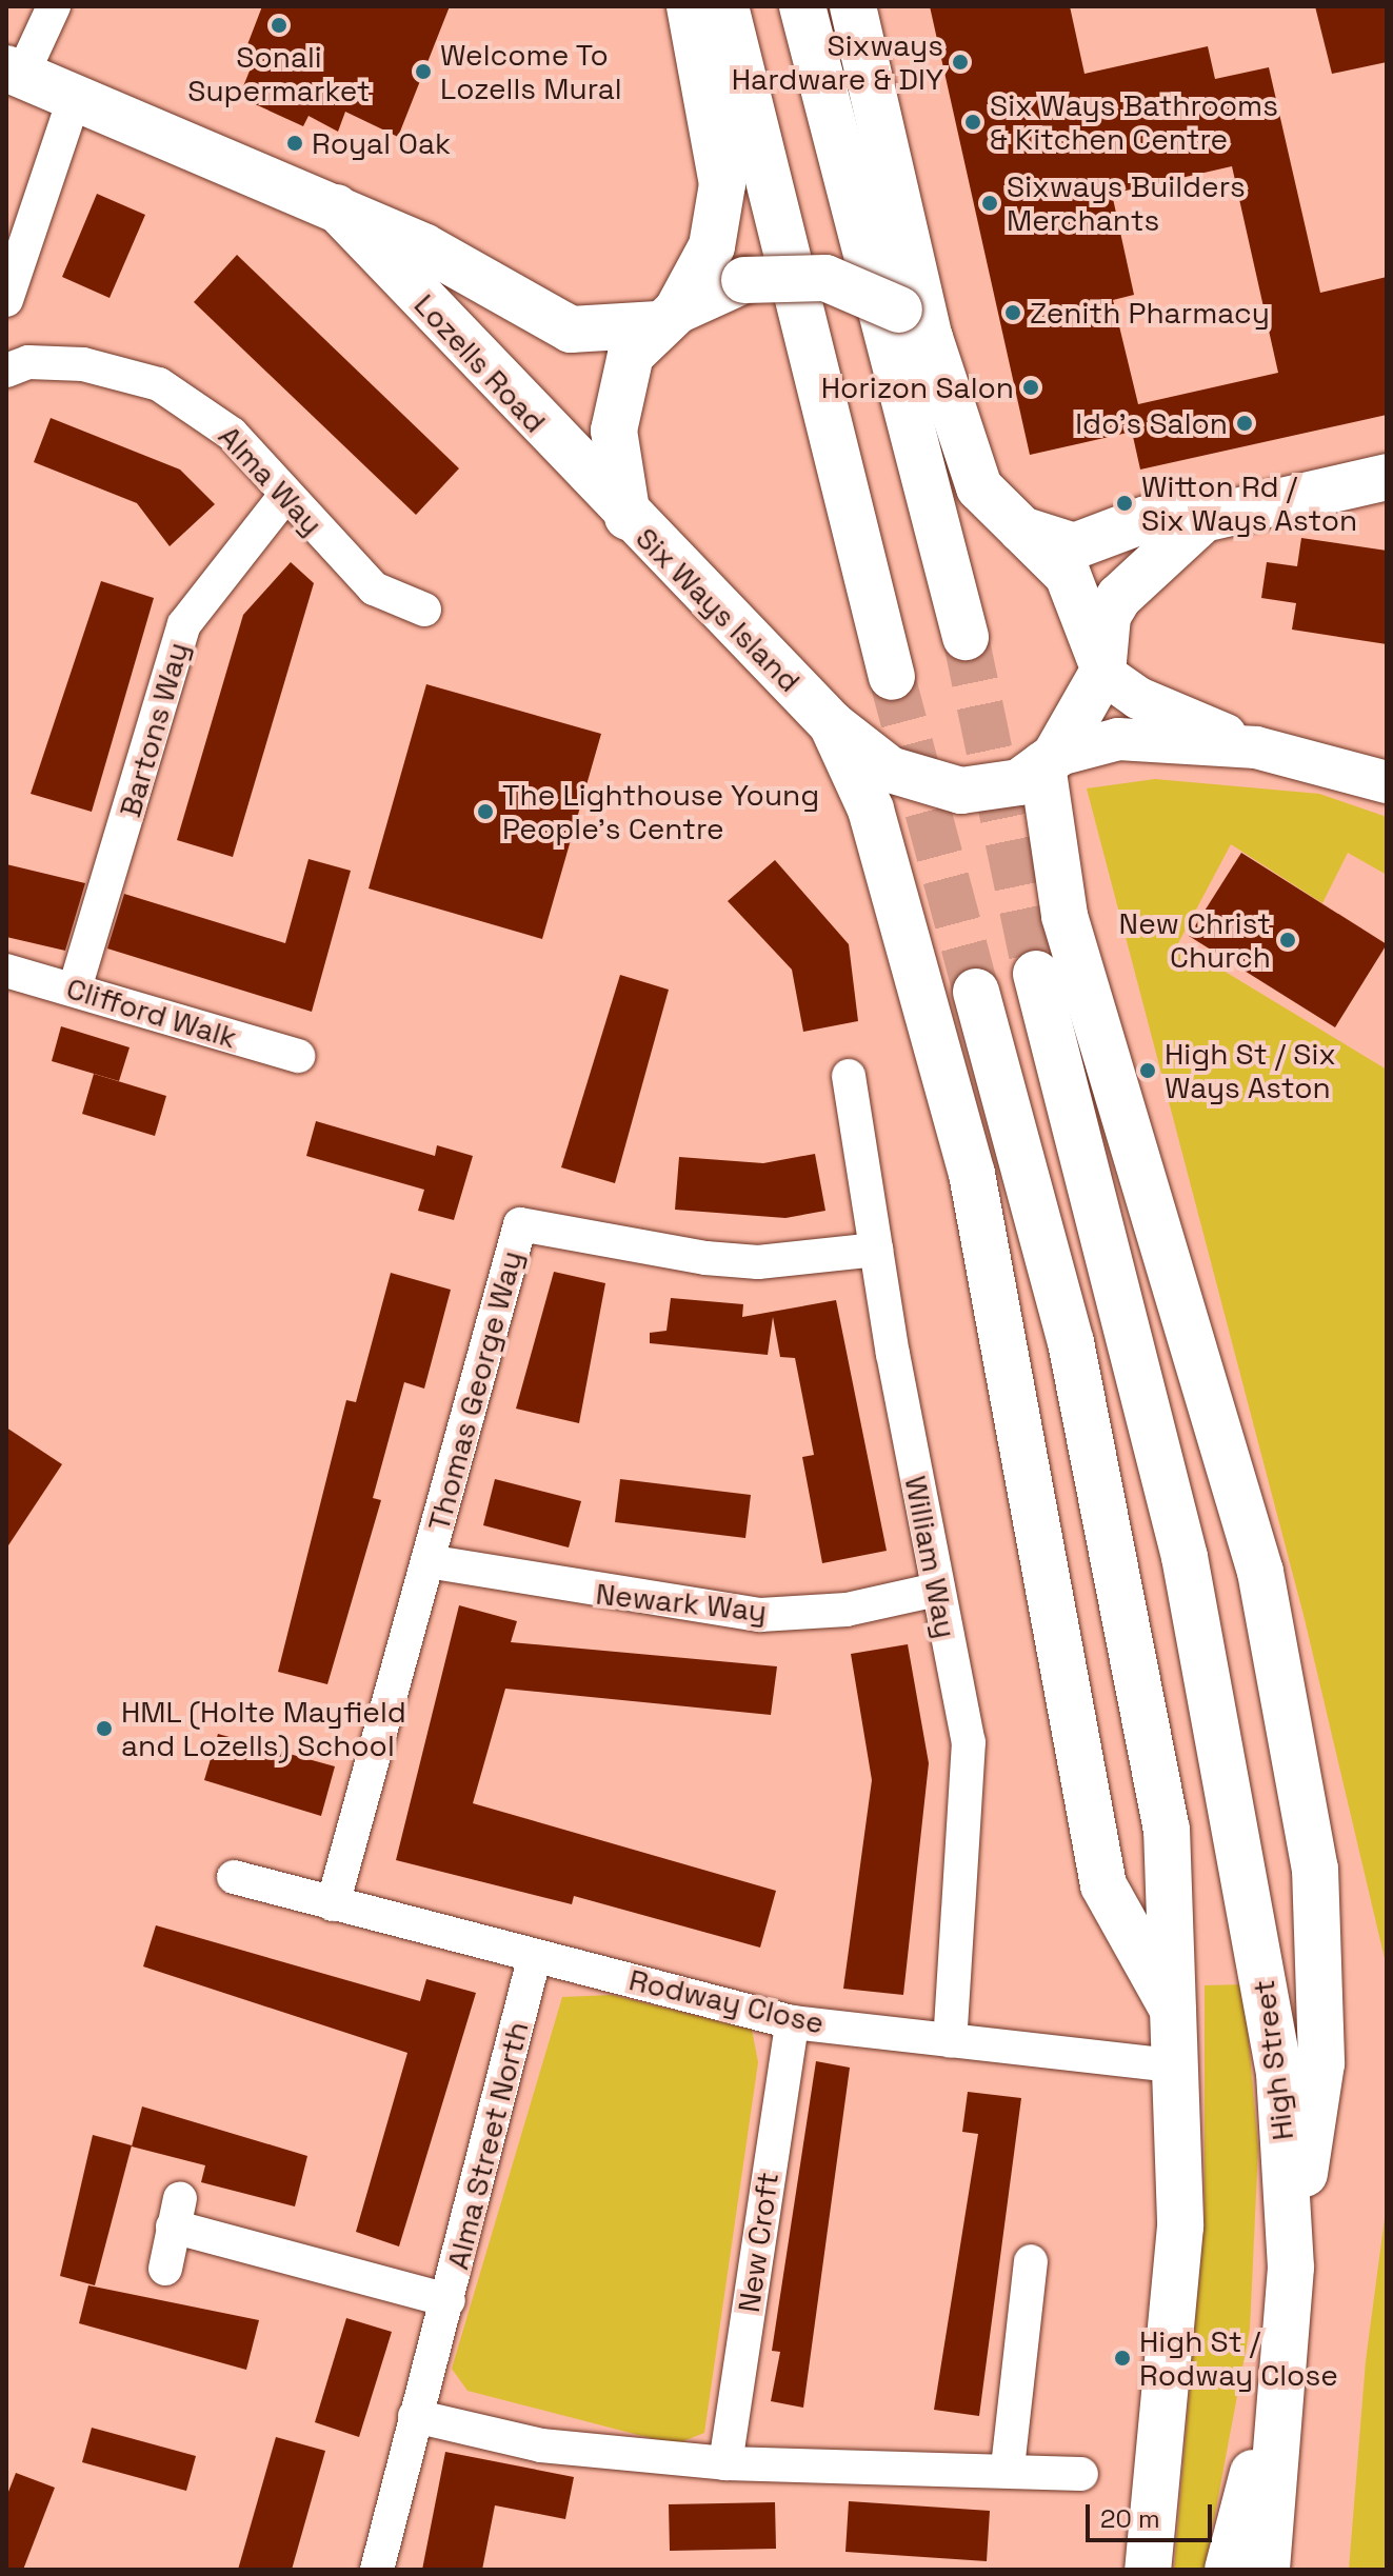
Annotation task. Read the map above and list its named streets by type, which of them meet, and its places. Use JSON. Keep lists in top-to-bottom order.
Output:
{
  "streets": {
    "main road": ["Lozells Road", "Six Ways Island", "High Street"],
    "street": [
      "Alma Way",
      "Bartons Way",
      "Clifford Walk",
      "Thomas George Way",
      "William Way",
      "Newark Way",
      "Rodway Close",
      "Alma Street North",
      "New Croft"
    ]
  },
  "crossings": [
    ["Lozells Road", "Six Ways Island"],
    ["Alma Way", "Bartons Way"],
    ["Bartons Way", "Clifford Walk"],
    ["Thomas George Way", "William Way"],
    ["Thomas George Way", "Newark Way"],
    ["Thomas George Way", "Rodway Close"],
    ["William Way", "Newark Way"],
    ["William Way", "Rodway Close"],
    ["Rodway Close", "Alma Street North"],
    ["Rodway Close", "New Croft"]
  ],
  "places": [
    "Sonali Supermarket",
    "Sixways Hardware & DIY",
    "Welcome To Lozells Mural",
    "Six Ways Bathrooms & Kitchen Centre",
    "Royal Oak",
    "Sixways Builders Merchants",
    "Zenith Pharmacy",
    "Horizon Salon",
    "Ido's Salon",
    "Witton Rd / Six Ways Aston",
    "The Lighthouse Young People's Centre",
    "New Christ Church",
    "High St / Six Ways Aston",
    "HML (Holte Mayfield and Lozells) School",
    "High St / Rodway Close"
  ],
  "scale_bar": "20 m"
}
